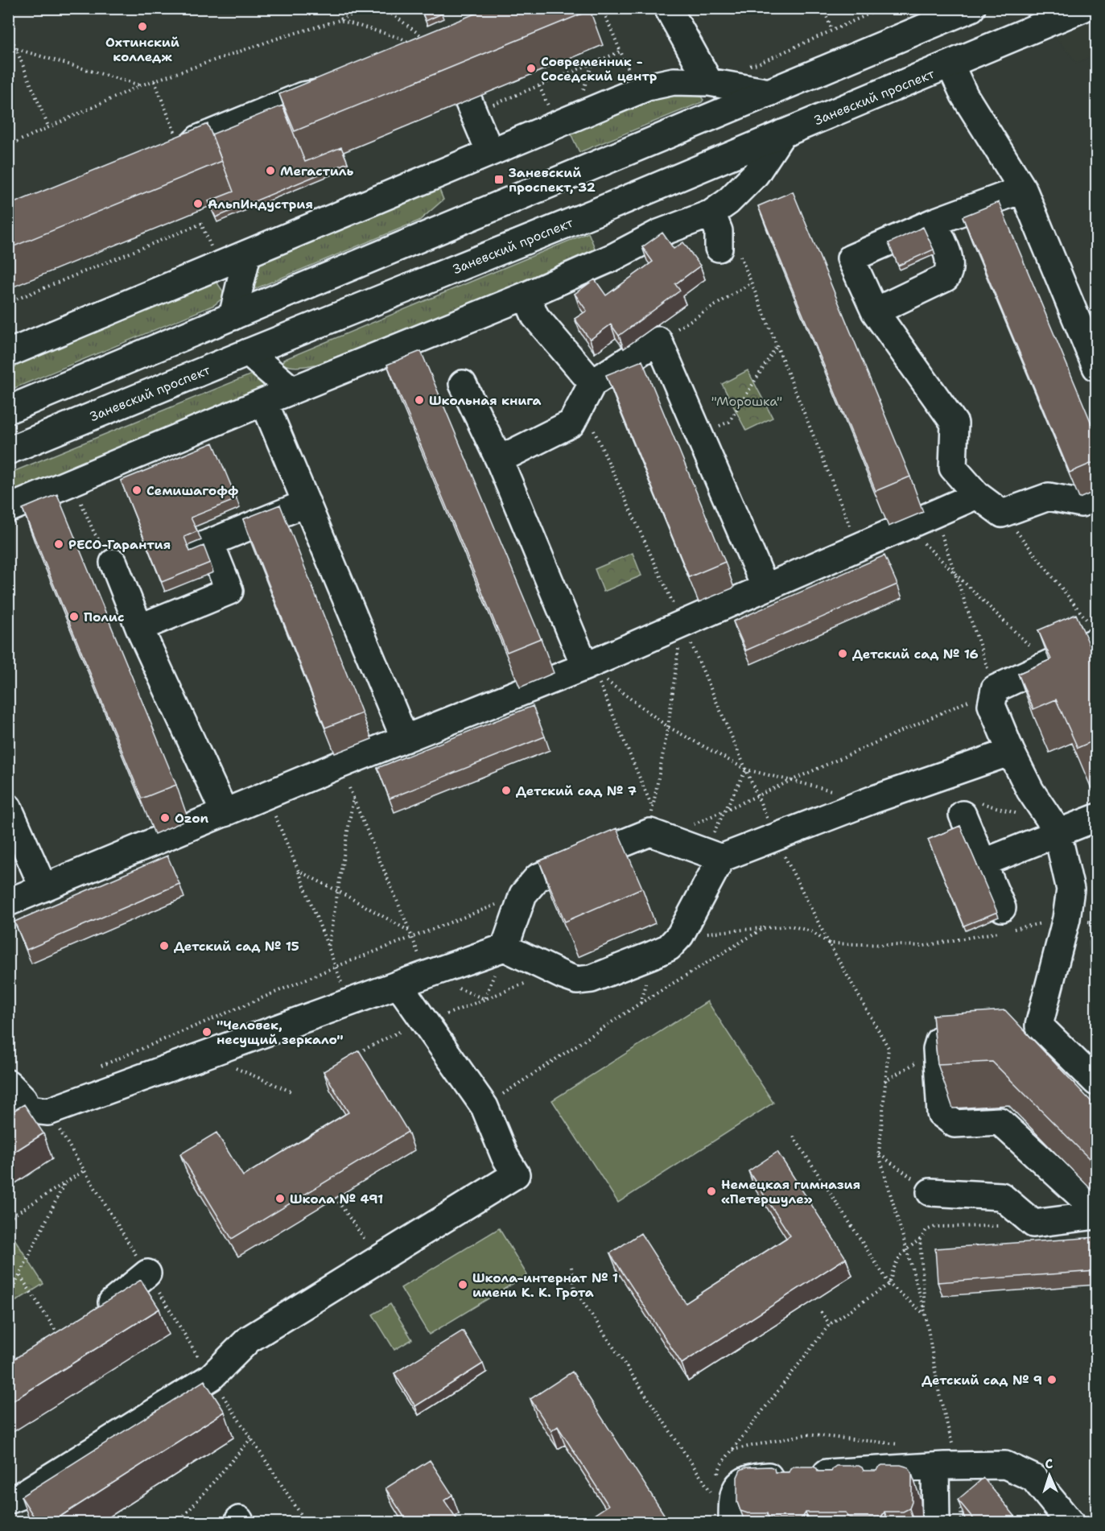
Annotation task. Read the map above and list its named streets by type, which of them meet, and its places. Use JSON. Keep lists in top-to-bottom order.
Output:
{
  "streets": {
    "main road": ["Заневский проспект"]
  },
  "parks": ["\"Морошка\""],
  "places": {
    "other": [
      "Охтинский колледж",
      "Современник - Соседский центр",
      "Мегастиль",
      "АльпИндустрия",
      "Школьная книга",
      "Семишагофф",
      "РЕСО-Гарантия",
      "Полис",
      "Детский сад № 16",
      "Детский сад № 7",
      "Ozon",
      "Детский сад № 15",
      "\"Человек, несущий зеркало\"",
      "Немецкая гимназия «Петершуле»",
      "Школа № 491",
      "Школа-интернат № 1 имени К. К. Грота",
      "Детский сад № 9"
    ],
    "transit": ["Заневский проспект, 32"]
  },
  "north": "top"
}
